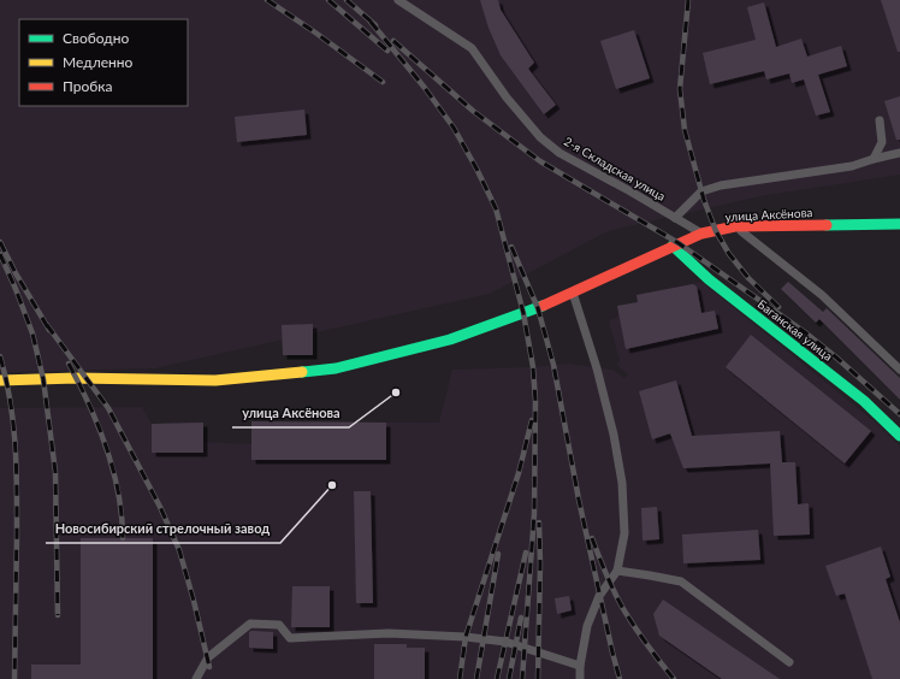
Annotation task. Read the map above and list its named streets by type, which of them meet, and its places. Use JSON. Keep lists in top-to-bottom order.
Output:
{
  "streets": {
    "street": ["улица Аксёнова", "Баганская улица"],
    "lane": ["2-я Складская улица"]
  },
  "crossings": [
    ["2-я Складская улица", "улица Аксёнова"],
    ["улица Аксёнова", "Баганская улица"]
  ],
  "places": ["улица Аксёнова", "Новосибирский стрелочный завод"],
  "legend": ["Свободно", "Медленно", "Пробка"]
}
